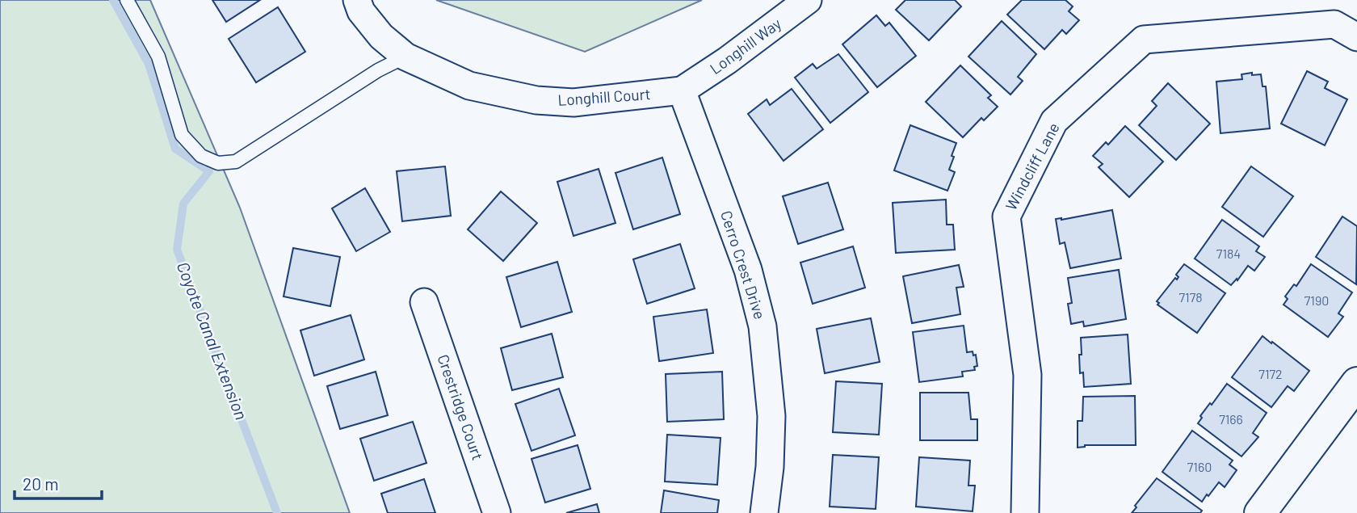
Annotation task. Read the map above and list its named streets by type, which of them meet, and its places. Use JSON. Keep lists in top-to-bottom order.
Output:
{
  "streets": {
    "street": [
      "Longhill Way",
      "Longhill Court",
      "Windcliff Lane",
      "Cerro Crest Drive",
      "Crestridge Court"
    ]
  },
  "crossings": [
    ["Longhill Way", "Longhill Court"],
    ["Longhill Way", "Cerro Crest Drive"],
    ["Longhill Court", "Cerro Crest Drive"]
  ],
  "water": ["Coyote Canal Extension"],
  "house_numbers": [
    "7184",
    "7178",
    "7190",
    "7172",
    "7166",
    "7160"
  ],
  "scale_bar": "20 m"
}
